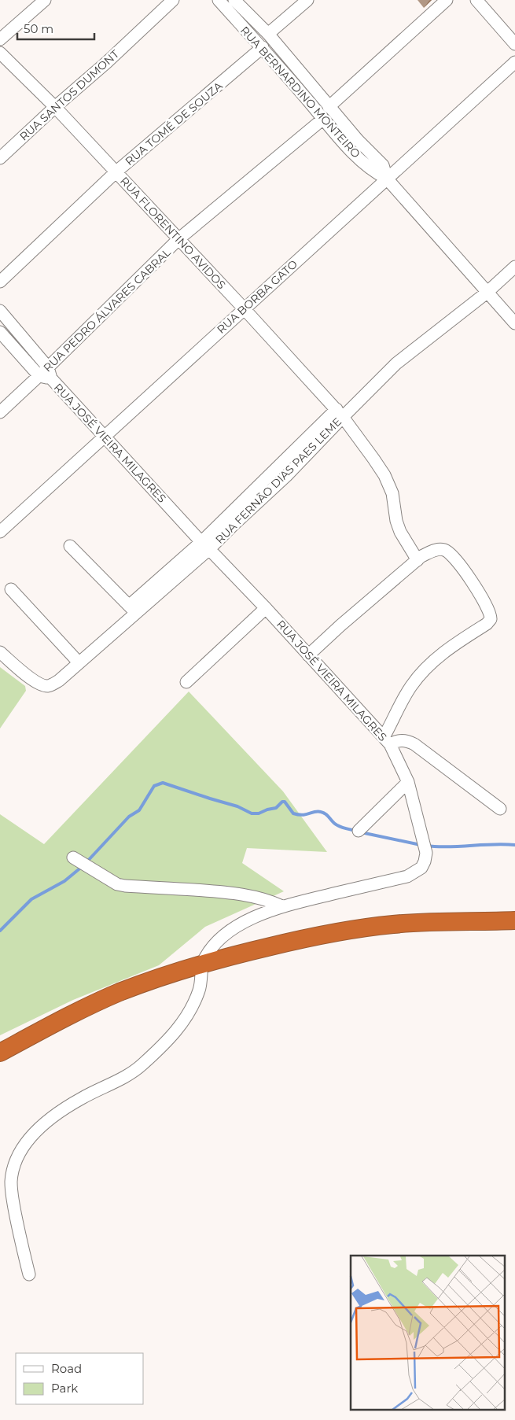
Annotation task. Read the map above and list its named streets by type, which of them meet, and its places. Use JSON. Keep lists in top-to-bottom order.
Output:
{
  "streets": {
    "street": [
      "RUA BERNARDINO MONTEIRO",
      "RUA SANTOS DUMONT",
      "RUA TOMÉ DE SOUZA",
      "RUA FLORENTINO AVIDOS",
      "RUA BORBA GATO",
      "RUA PEDRO ÁLVARES CABRAL",
      "RUA JOSÉ VIEIRA MILAGRES",
      "RUA FERNÃO DIAS PAES LEME"
    ]
  },
  "crossings": [
    ["RUA BERNARDINO MONTEIRO", "RUA TOMÉ DE SOUZA"],
    ["RUA BERNARDINO MONTEIRO", "RUA BORBA GATO"],
    ["RUA BERNARDINO MONTEIRO", "RUA PEDRO ÁLVARES CABRAL"],
    ["RUA BERNARDINO MONTEIRO", "RUA FERNÃO DIAS PAES LEME"],
    ["RUA SANTOS DUMONT", "RUA FLORENTINO AVIDOS"],
    ["RUA TOMÉ DE SOUZA", "RUA FLORENTINO AVIDOS"],
    ["RUA FLORENTINO AVIDOS", "RUA BORBA GATO"],
    ["RUA FLORENTINO AVIDOS", "RUA PEDRO ÁLVARES CABRAL"],
    ["RUA FLORENTINO AVIDOS", "RUA FERNÃO DIAS PAES LEME"],
    ["RUA BORBA GATO", "RUA JOSÉ VIEIRA MILAGRES"],
    ["RUA PEDRO ÁLVARES CABRAL", "RUA JOSÉ VIEIRA MILAGRES"],
    ["RUA JOSÉ VIEIRA MILAGRES", "RUA FERNÃO DIAS PAES LEME"]
  ],
  "legend": ["Road", "Park"],
  "scale_bar": "50 m"
}
